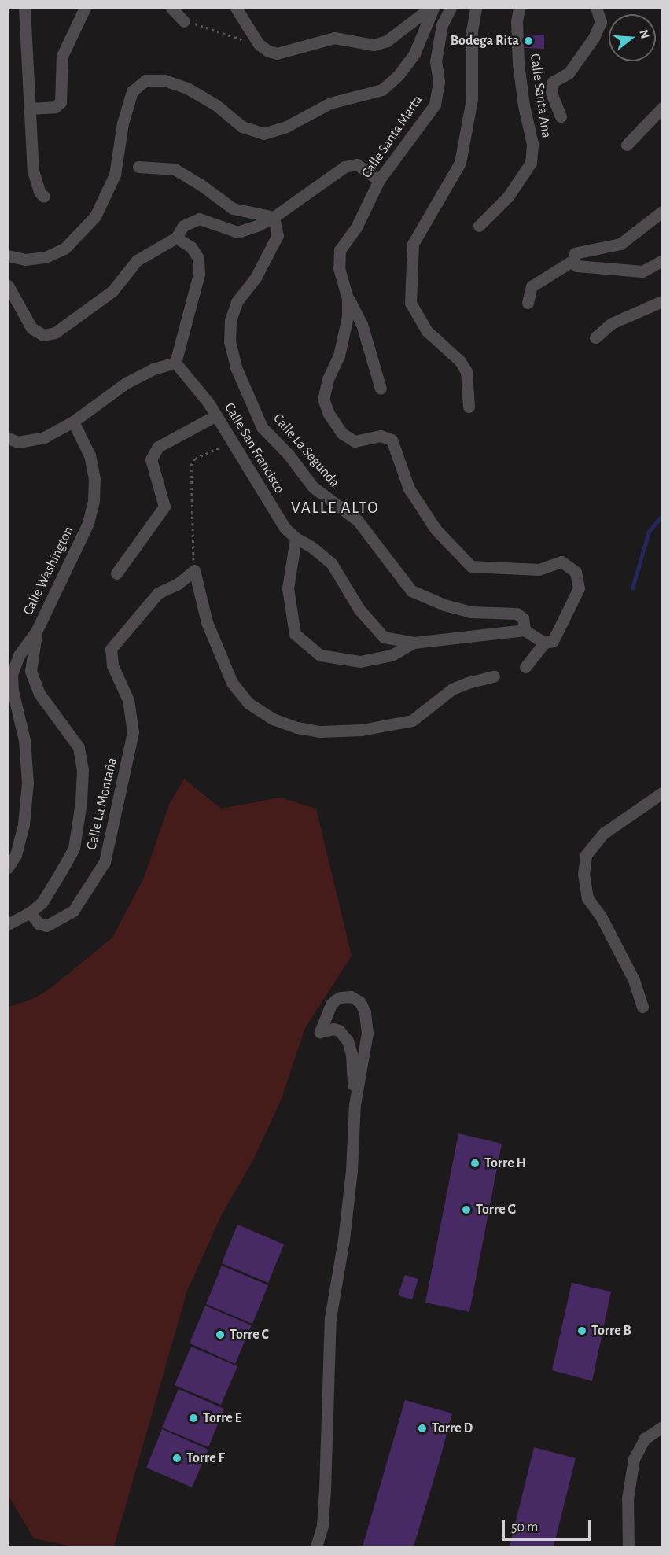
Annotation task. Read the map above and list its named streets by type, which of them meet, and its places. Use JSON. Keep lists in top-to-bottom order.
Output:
{
  "streets": {
    "street": [
      "Calle Santa Ana",
      "Calle Santa Marta",
      "Calle San Francisco",
      "Calle La Segunda",
      "Calle Washington",
      "Calle La Montaña"
    ]
  },
  "crossings": [
    ["Calle San Francisco", "Calle La Segunda"],
    ["Calle Washington", "Calle La Montaña"]
  ],
  "districts": ["VALLE ALTO"],
  "places": [
    "Bodega Rita",
    "Torre H",
    "Torre G",
    "Torre B",
    "Torre C",
    "Torre E",
    "Torre D",
    "Torre F"
  ],
  "scale_bar": "50 m",
  "north": "right"
}
